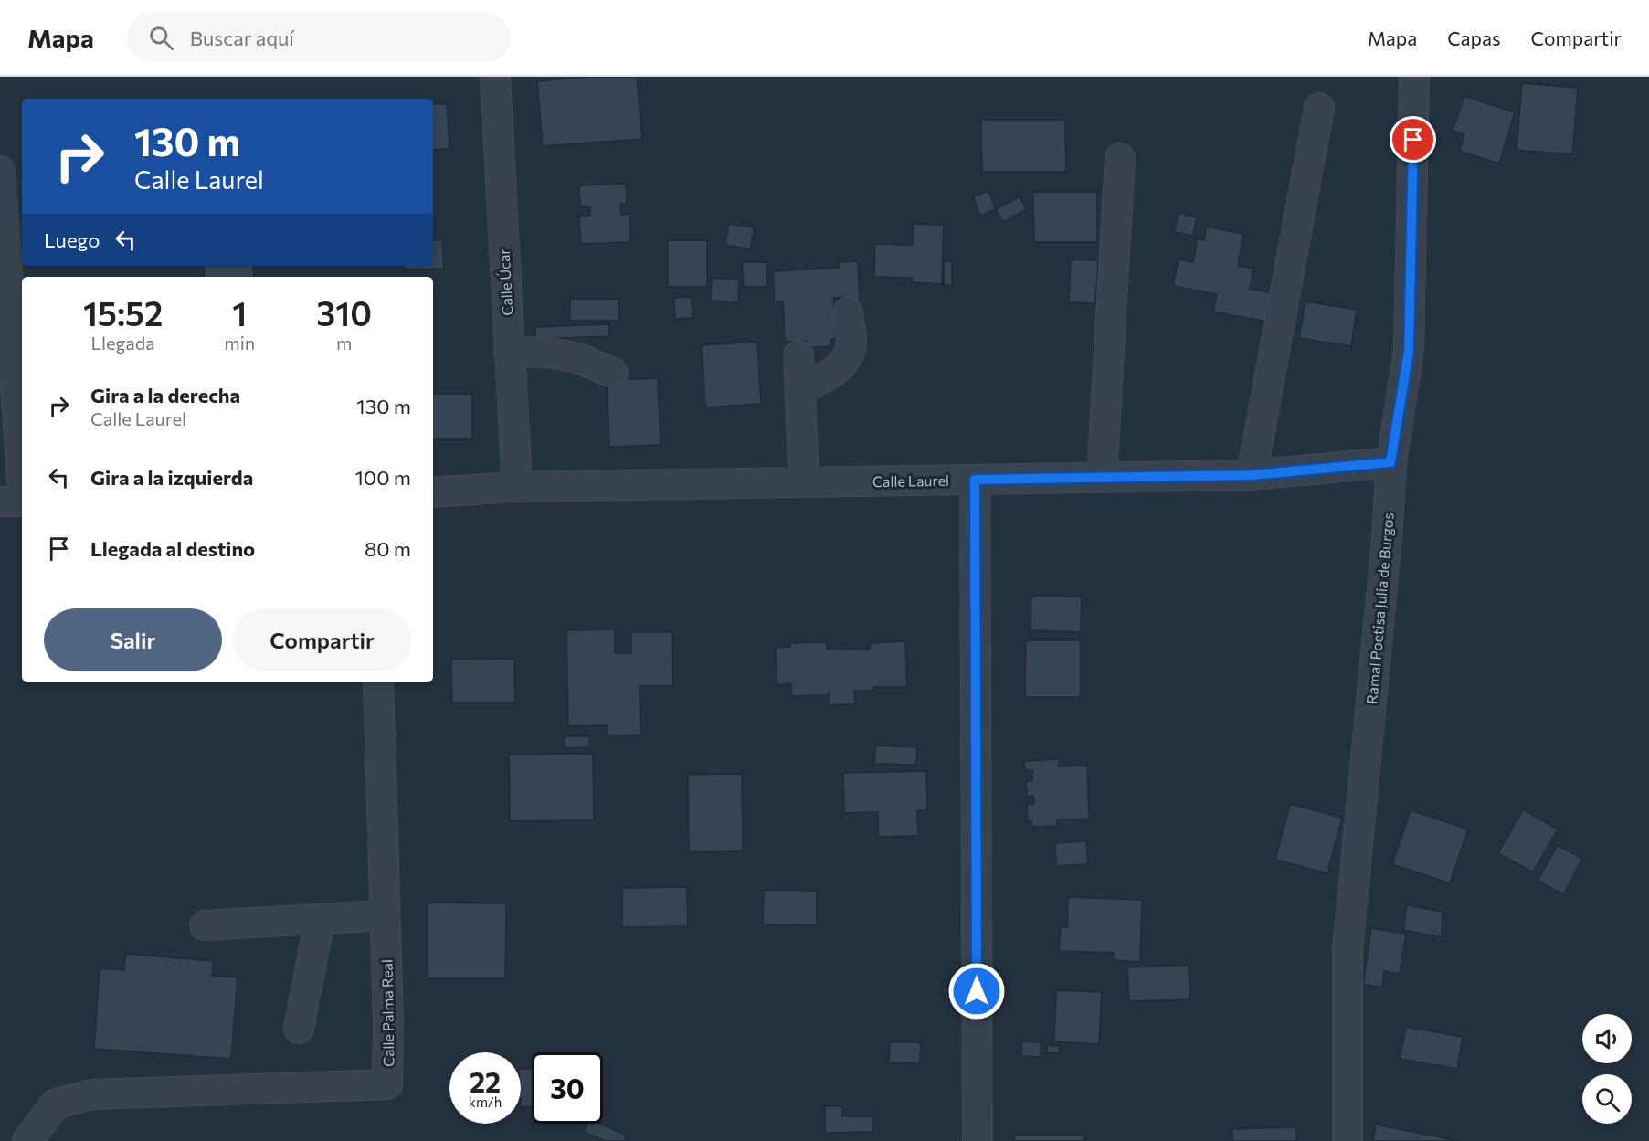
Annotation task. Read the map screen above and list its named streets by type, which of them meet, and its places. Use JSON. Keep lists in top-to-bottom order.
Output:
{
  "streets": {
    "street": [
      "Calle Úcar",
      "Calle Laurel",
      "Ramal Poetisa Julia de Burgos",
      "Calle Palma Real"
    ]
  },
  "crossings": [
    ["Calle Úcar", "Calle Laurel"],
    ["Calle Laurel", "Ramal Poetisa Julia de Burgos"]
  ],
  "page": {
    "header": "Mapa",
    "search": "Buscar aquí",
    "nav": ["Mapa", "Capas", "Compartir"],
    "turn": ["130 m", "Calle Laurel"],
    "then": "Luego",
    "eta": [
      "15:52",
      "Llegada",
      "1",
      "min",
      "310",
      "m"
    ],
    "list": [
      {
        "name": "Gira a la derecha",
        "note": "Calle Laurel",
        "value": "130 m"
      },
      {
        "name": "Gira a la izquierda",
        "value": "100 m"
      },
      {
        "name": "Llegada al destino",
        "value": "80 m"
      }
    ],
    "buttons": ["Salir", "Compartir"],
    "speed": "22 km/h",
    "limit": "30"
  }
}
